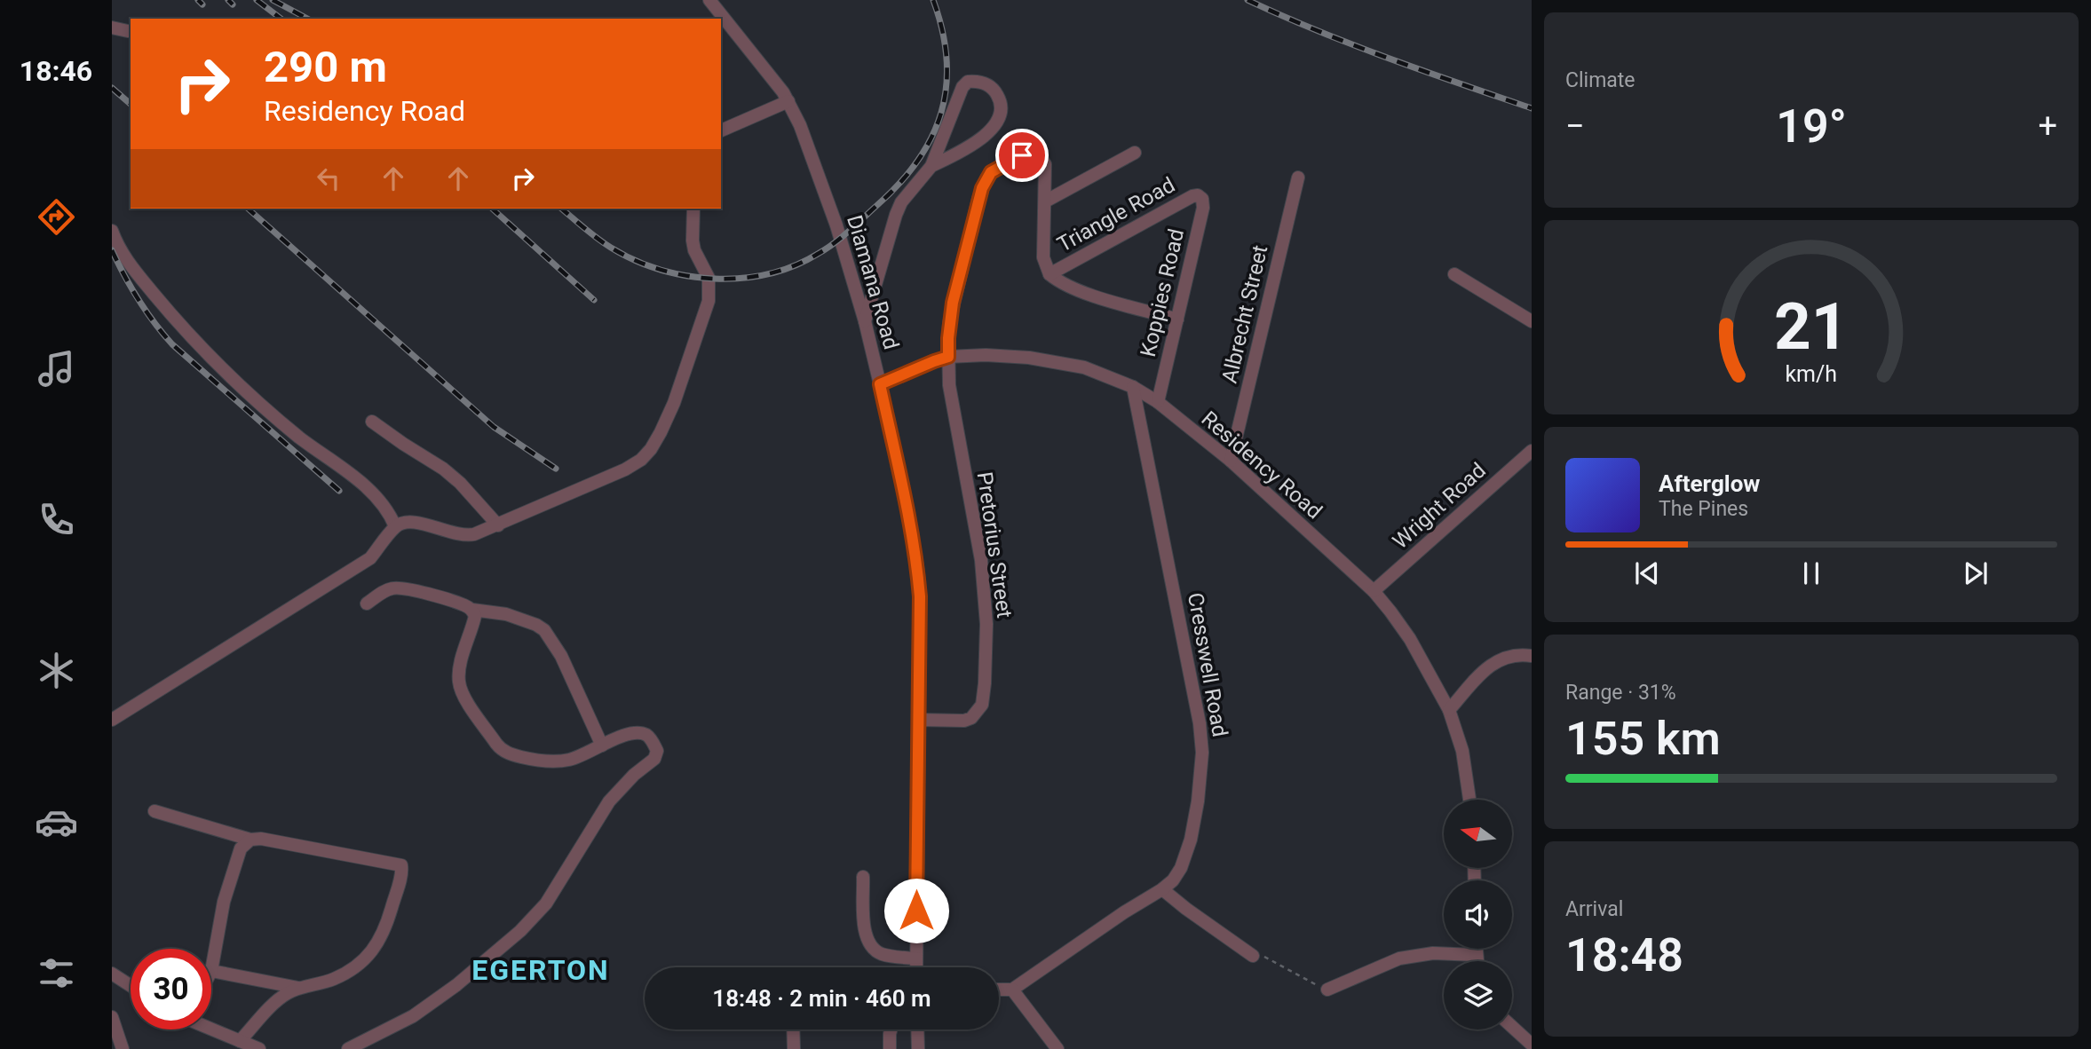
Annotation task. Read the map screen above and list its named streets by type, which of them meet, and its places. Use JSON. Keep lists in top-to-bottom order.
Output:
{
  "streets": {
    "street": [
      "Triangle Road",
      "Diamana Road",
      "Koppies Road",
      "Albrecht Street",
      "Residency Road",
      "Wright Road",
      "Pretorius Street",
      "Cresswell Road"
    ]
  },
  "crossings": [
    ["Triangle Road", "Koppies Road"],
    ["Triangle Road", "Residency Road"],
    ["Triangle Road", "Pretorius Street"],
    ["Diamana Road", "Residency Road"],
    ["Diamana Road", "Pretorius Street"],
    ["Koppies Road", "Residency Road"],
    ["Albrecht Street", "Residency Road"],
    ["Residency Road", "Wright Road"],
    ["Residency Road", "Pretorius Street"],
    ["Residency Road", "Cresswell Road"]
  ],
  "districts": ["EGERTON"],
  "north": "left",
  "page": {
    "tabs": "18:46",
    "tile": [
      "Climate",
      ["Range · 31%", "155 km"],
      ["Arrival", "18:48"]
    ],
    "turn": ["290 m", "Residency Road"],
    "heat": ["−", "19°", "+"],
    "song": ["Afterglow", "The Pines"],
    "limit": "30",
    "trip": "18:48 · 2 min · 460 m",
    "gauge": ["21", "km/h"]
  }
}
